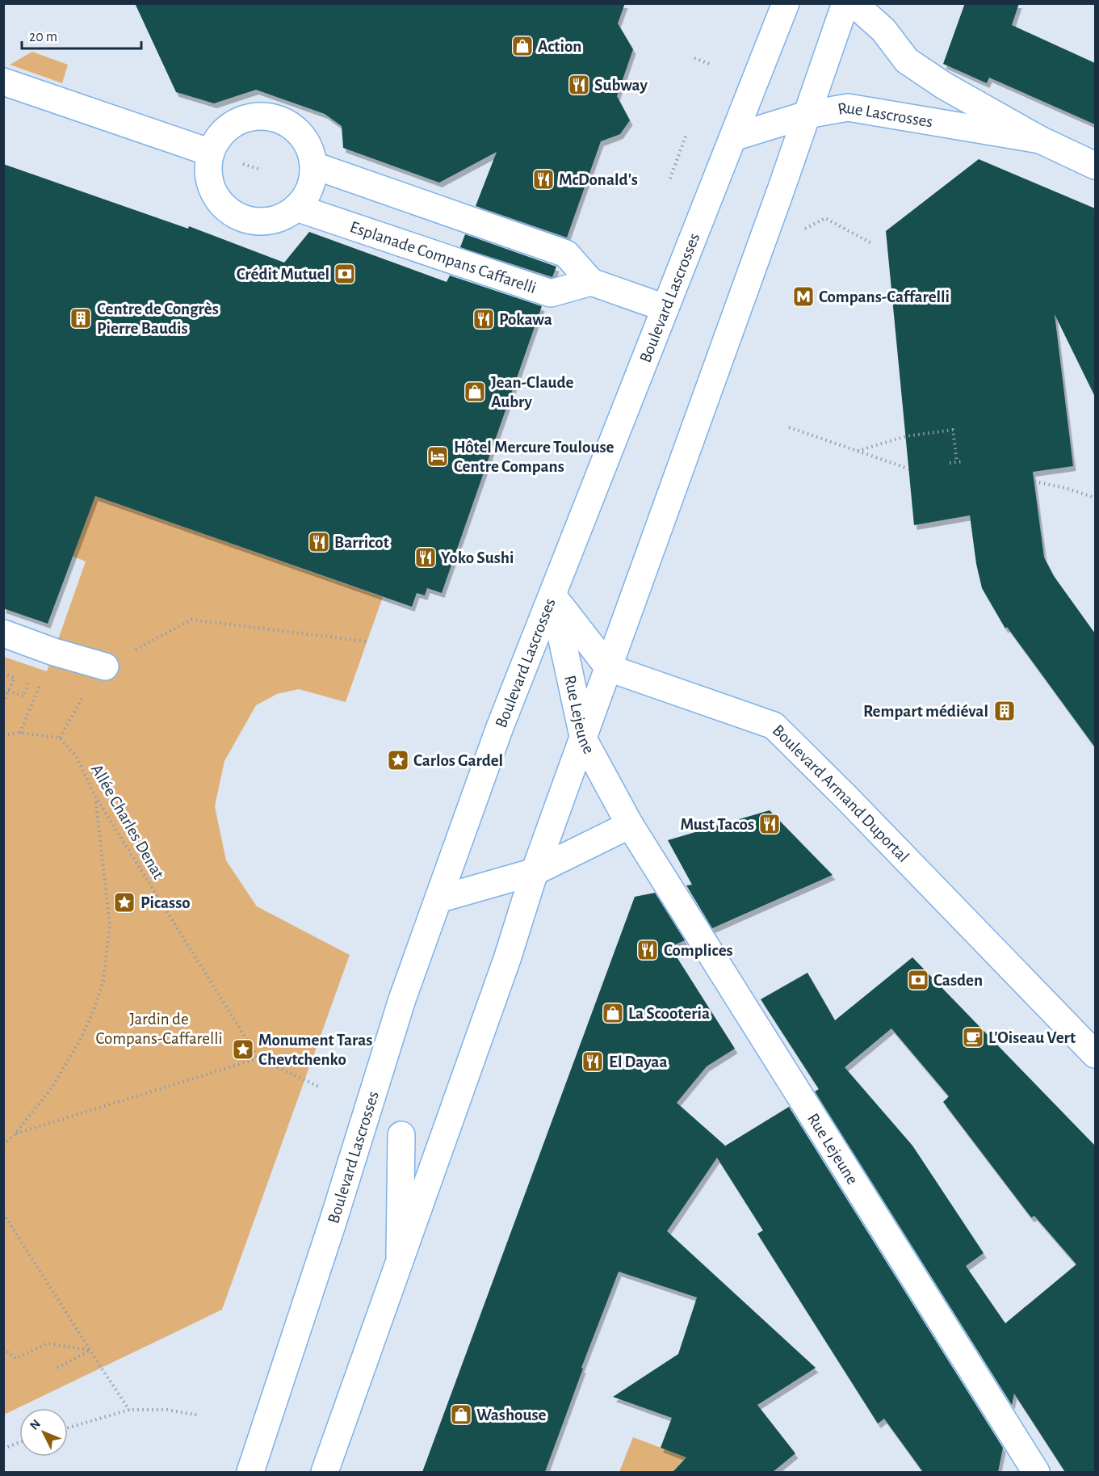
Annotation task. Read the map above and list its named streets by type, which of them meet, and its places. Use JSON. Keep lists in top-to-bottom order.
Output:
{
  "streets": {
    "street": [
      "Rue Lascrosses",
      "Esplanade Compans Caffarelli",
      "Boulevard Lascrosses",
      "Rue Lejeune",
      "Boulevard Armand Duportal"
    ],
    "path": ["Allée Charles Denat"]
  },
  "crossings": [
    ["Rue Lascrosses", "Boulevard Lascrosses"],
    ["Boulevard Lascrosses", "Rue Lejeune"]
  ],
  "parks": ["Jardin de Compans-Caffarelli"],
  "places": {
    "shop": [
      "Action",
      "Jean-Claude Aubry",
      "La Scooteria",
      "Washouse"
    ],
    "restaurant": [
      "Subway",
      "McDonald's",
      "Pokawa",
      "Barricot",
      "Yoko Sushi",
      "Must Tacos",
      "Complices",
      "El Dayaa"
    ],
    "bank": ["Crédit Mutuel", "Casden"],
    "metro station": ["Compans-Caffarelli"],
    "building": ["Centre de Congrès Pierre Baudis", "Rempart médiéval"],
    "hotel": ["Hôtel Mercure Toulouse Centre Compans"],
    "place": ["Carlos Gardel", "Picasso", "Monument Taras Chevtchenko"],
    "cafe": ["L'Oiseau Vert"]
  },
  "scale_bar": "20 m",
  "north": "top left"
}
